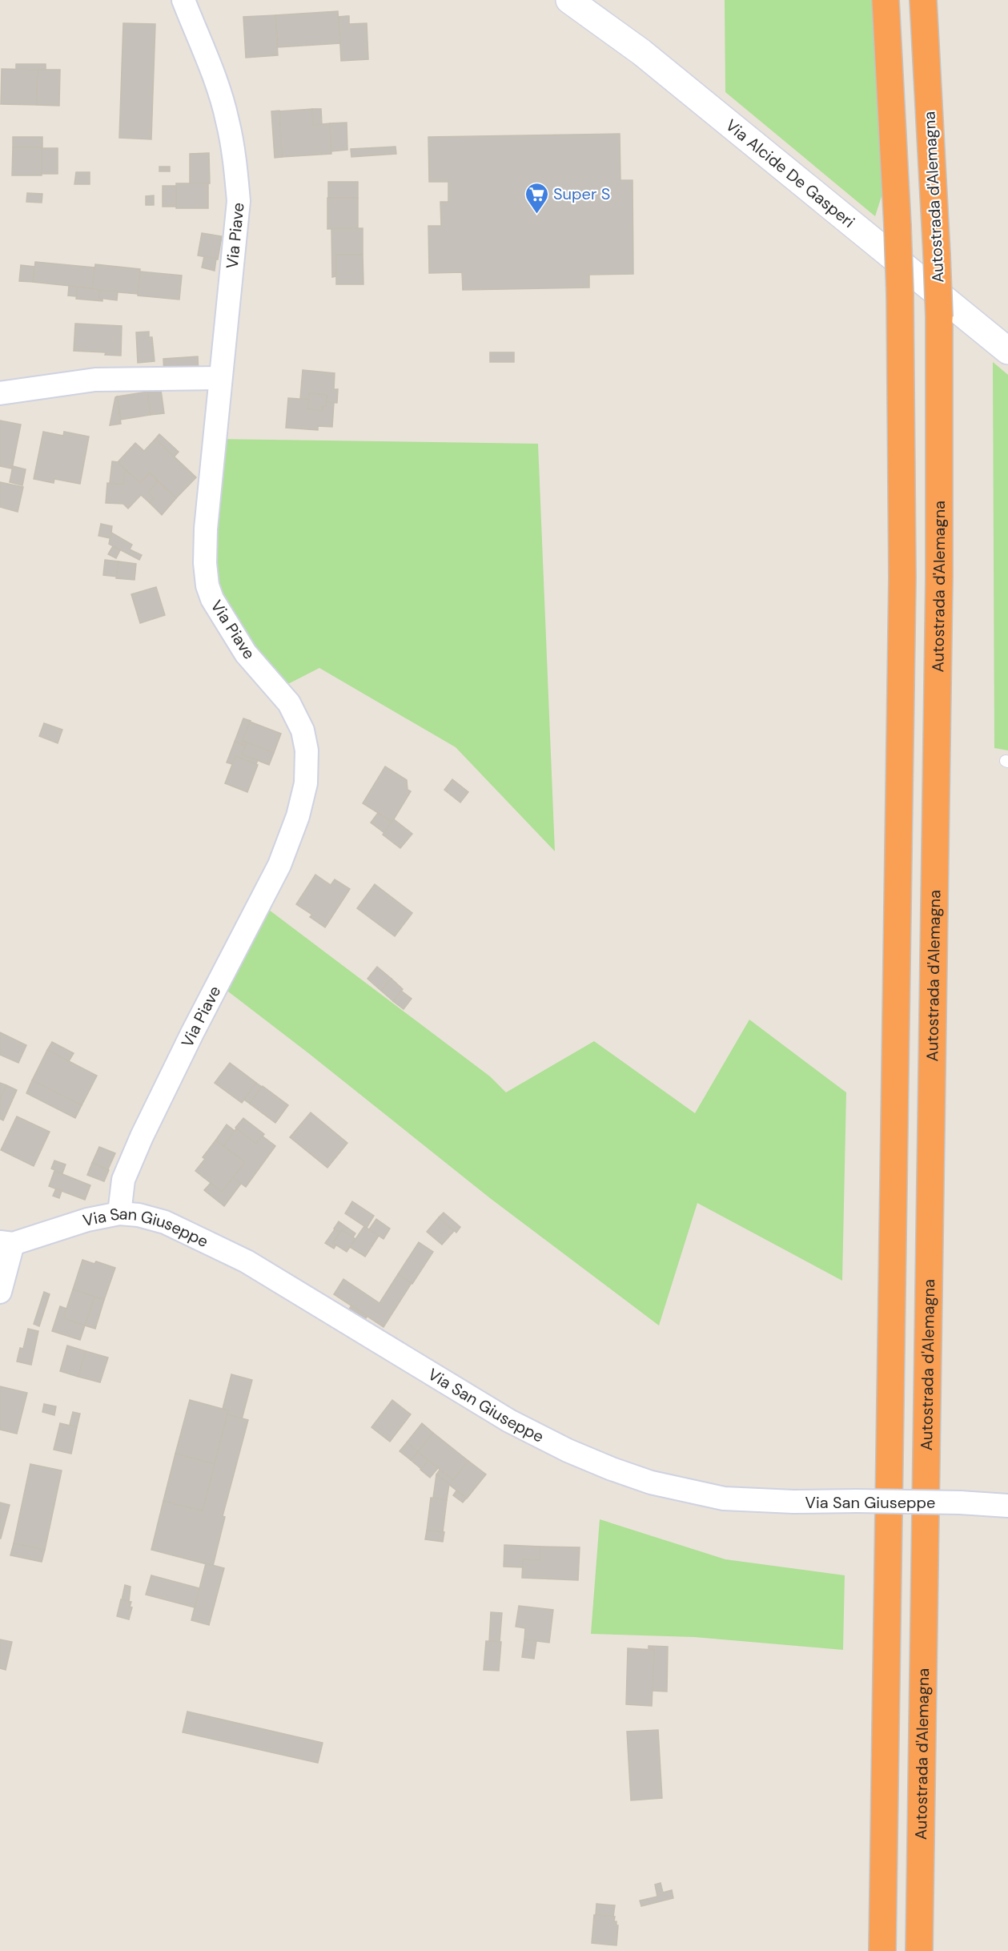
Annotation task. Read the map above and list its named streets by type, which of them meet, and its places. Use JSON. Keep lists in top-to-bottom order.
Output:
{
  "streets": {
    "highway": ["Autostrada d'Alemagna"],
    "street": ["Via Alcide De Gasperi", "Via Piave", "Via San Giuseppe"]
  },
  "crossings": [
    ["Via Piave", "Via San Giuseppe"]
  ],
  "places": {
    "supermarket": ["Super S"]
  }
}
